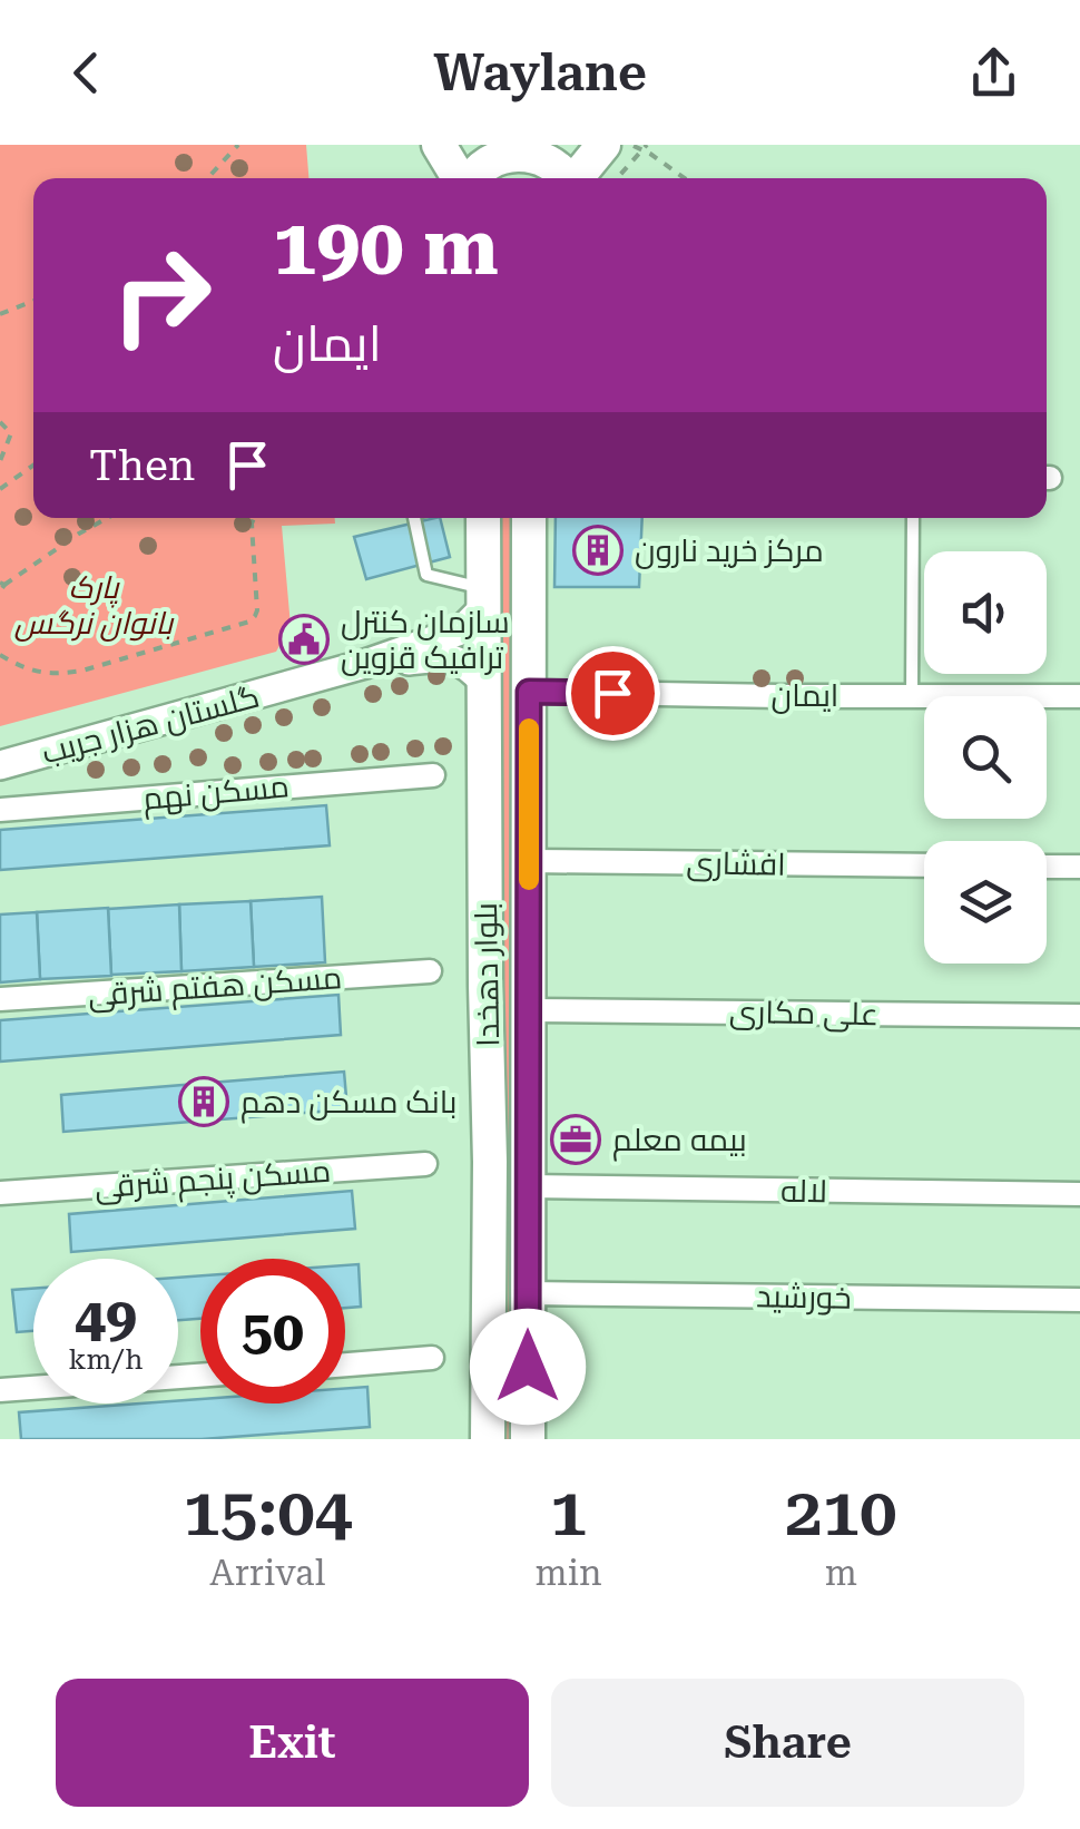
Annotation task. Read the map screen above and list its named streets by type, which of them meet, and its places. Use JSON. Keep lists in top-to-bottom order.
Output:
{
  "streets": {
    "main road": ["بلوار دهخدا"],
    "street": [
      "ایمان",
      "گلستان هزار جریب",
      "مسکن نهم",
      "افشاری",
      "مسکن هفتم شرقی",
      "علی مکاری",
      "مسکن پنجم شرقی",
      "لاله",
      "خورشید"
    ]
  },
  "crossings": [
    ["ایمان", "بلوار دهخدا"],
    ["افشاری", "بلوار دهخدا"],
    ["بلوار دهخدا", "علی مکاری"],
    ["بلوار دهخدا", "لاله"],
    ["بلوار دهخدا", "خورشید"]
  ],
  "parks": ["پارک بانوان نرگس"],
  "places": {
    "building": ["مرکز خرید نارون", "بانک مسکن دهم"],
    "public building": ["سازمان کنترل ترافیک قزوین"],
    "office": ["بیمه معلم"]
  },
  "page": {
    "header": "Waylane",
    "turn": ["190 m", "ایمان"],
    "then": "Then",
    "speed": "49 km/h",
    "limit": "50",
    "eta": [
      "15:04",
      "Arrival",
      "1",
      "min",
      "210",
      "m"
    ],
    "buttons": ["Exit", "Share"]
  }
}
